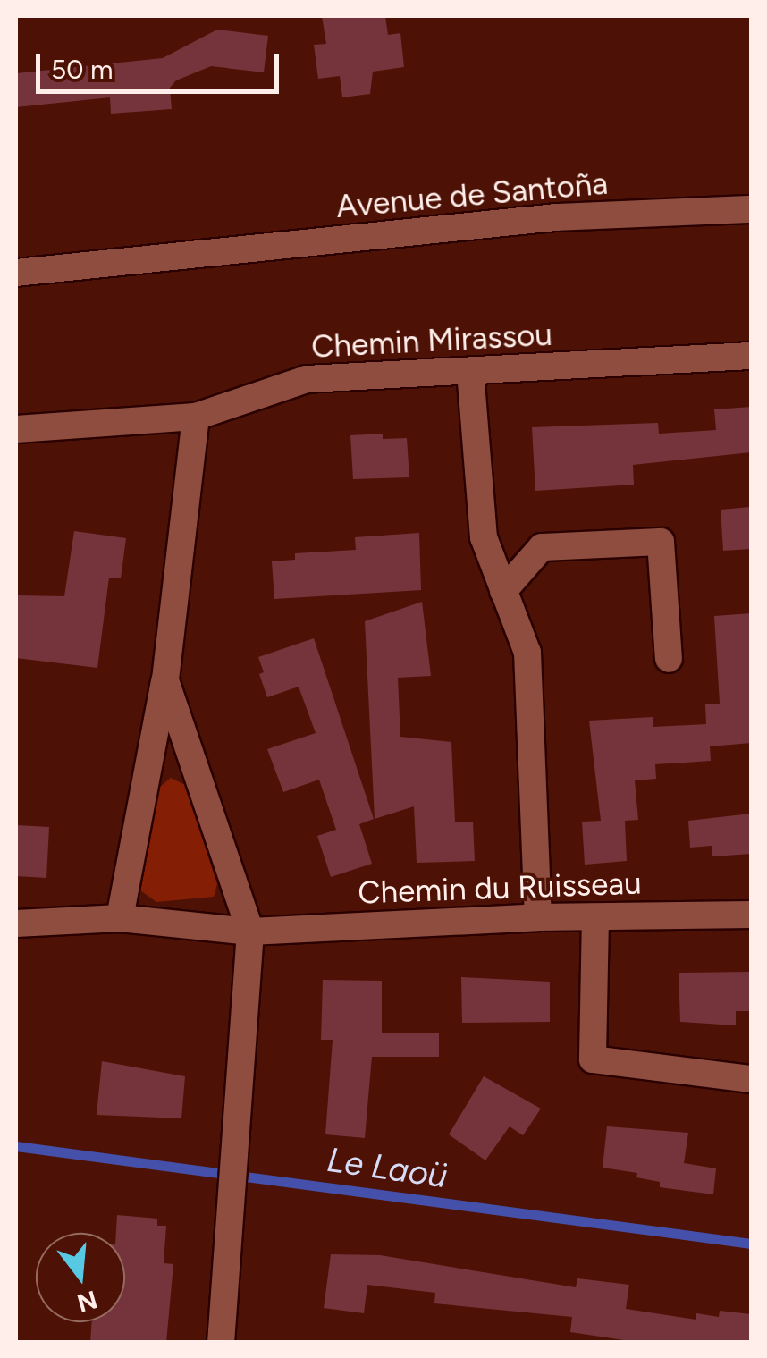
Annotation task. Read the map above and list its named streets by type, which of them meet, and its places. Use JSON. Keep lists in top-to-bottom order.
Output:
{
  "streets": {
    "street": ["Avenue de Santoña", "Chemin Mirassou", "Chemin du Ruisseau"]
  },
  "water": ["Le Laoü"],
  "scale_bar": "50 m",
  "north": "bottom"
}
